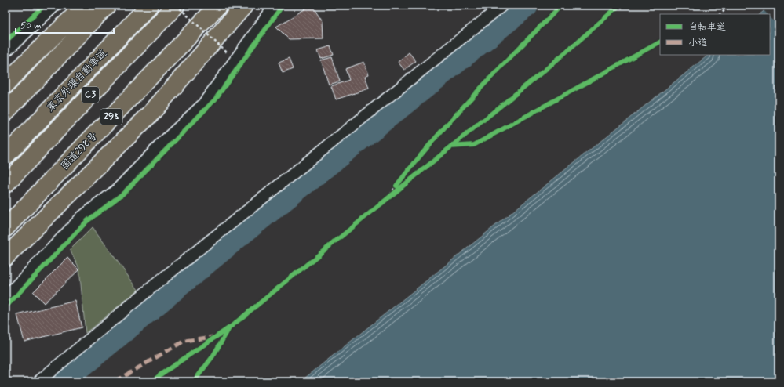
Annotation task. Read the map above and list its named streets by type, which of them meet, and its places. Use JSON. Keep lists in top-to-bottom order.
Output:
{
  "streets": {
    "highway": [
      "東京外環自動車道",
      "C3",
      "298",
      "国道298号"
    ]
  },
  "legend": ["自転車道", "小道"],
  "scale_bar": "50 m"
}
